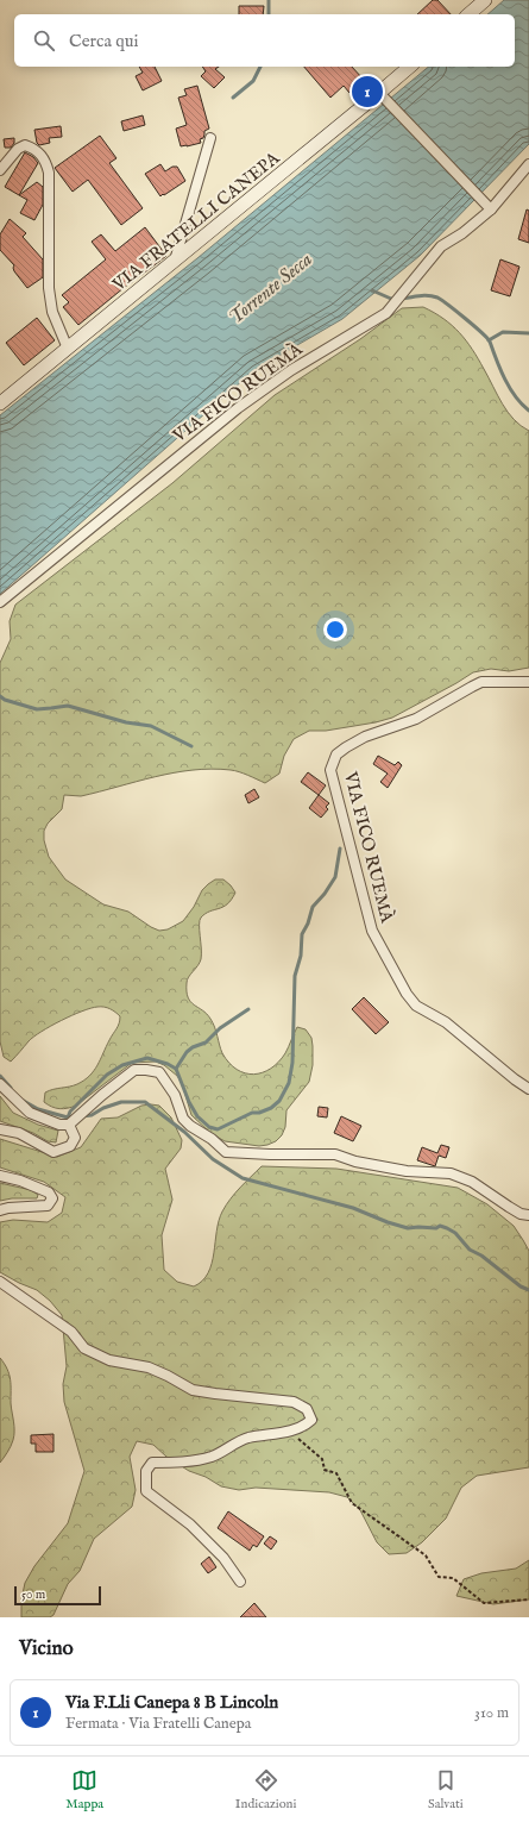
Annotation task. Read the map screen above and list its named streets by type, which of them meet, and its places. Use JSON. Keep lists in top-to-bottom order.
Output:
{
  "streets": {
    "main road": ["VIA FRATELLI CANEPA"],
    "street": ["VIA FICO RUEMÀ"]
  },
  "water": ["Torrente Secca"],
  "scale_bar": "50 m",
  "page": {
    "search": "Cerca qui",
    "pins": "1",
    "scale": "50 m",
    "heading": "Vicino",
    "list": [
      {
        "mark": "1",
        "name": "Via F.Lli Canepa 8 B Lincoln",
        "note": "Fermata · Via Fratelli Canepa",
        "value": "310 m"
      }
    ],
    "nav": ["Mappa", "Indicazioni", "Salvati"]
  }
}
